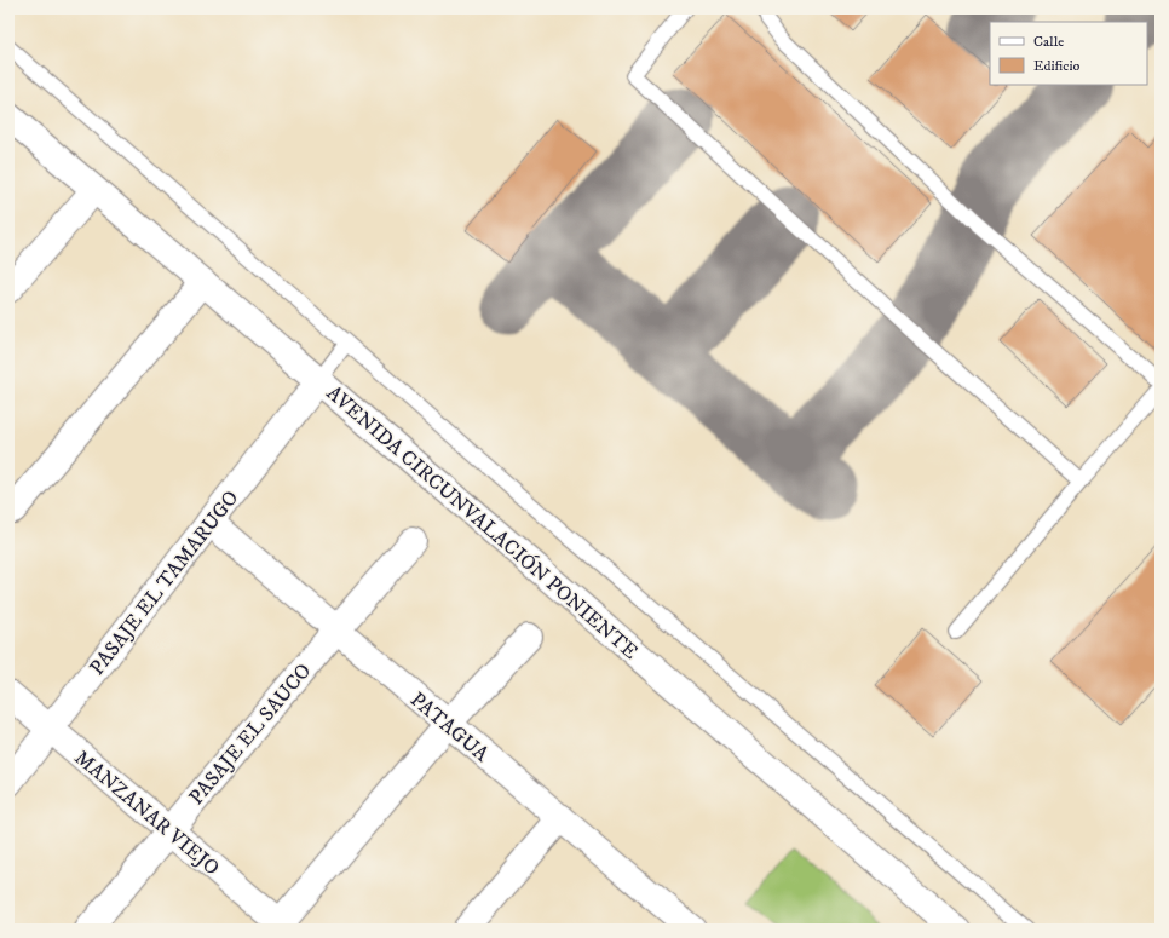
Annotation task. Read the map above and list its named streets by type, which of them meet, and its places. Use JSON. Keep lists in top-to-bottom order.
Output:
{
  "streets": {
    "street": [
      "AVENIDA CIRCUNVALACIÓN PONIENTE",
      "PASAJE EL TAMARUGO",
      "PATAGUA",
      "PASAJE EL SAUCO",
      "MANZANAR VIEJO"
    ]
  },
  "crossings": [
    ["AVENIDA CIRCUNVALACIÓN PONIENTE", "PASAJE EL TAMARUGO"],
    ["PASAJE EL TAMARUGO", "PATAGUA"],
    ["PASAJE EL TAMARUGO", "MANZANAR VIEJO"],
    ["PATAGUA", "PASAJE EL SAUCO"],
    ["PASAJE EL SAUCO", "MANZANAR VIEJO"]
  ],
  "legend": ["Calle", "Edificio"]
}
